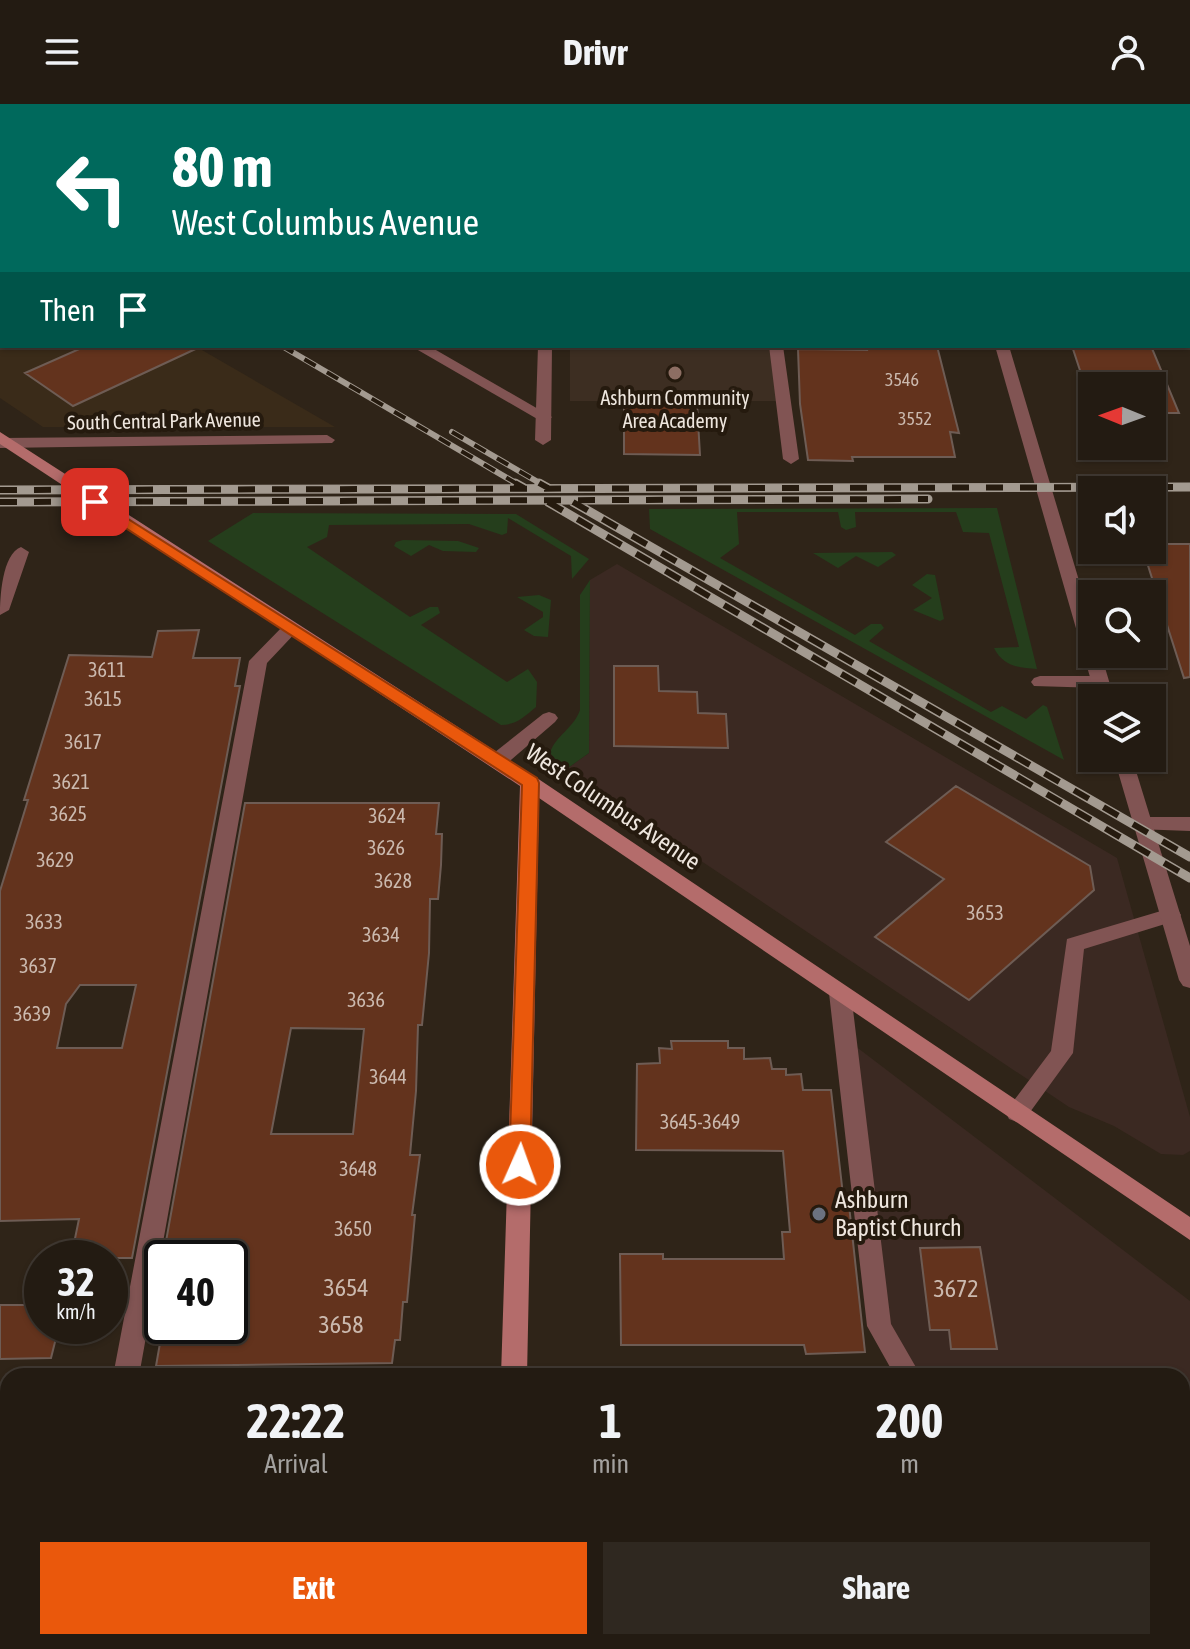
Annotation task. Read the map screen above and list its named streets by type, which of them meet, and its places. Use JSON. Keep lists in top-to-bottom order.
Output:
{
  "streets": {
    "main road": ["West Columbus Avenue"],
    "street": ["South Central Park Avenue"]
  },
  "crossings": [
    ["South Central Park Avenue", "West Columbus Avenue"]
  ],
  "places": ["Ashburn Community Area Academy", "Ashburn Baptist Church"],
  "house_numbers": [
    "3546",
    "3552",
    "3611",
    "3615",
    "3617",
    "3621",
    "3625",
    "3624",
    "3626",
    "3629",
    "3628",
    "3653",
    "3633",
    "3634",
    "3637",
    "3636",
    "3639",
    "3644",
    "3645-3649",
    "3648",
    "3650",
    "3654",
    "3672",
    "3658"
  ],
  "north": "left",
  "page": {
    "header": "Drivr",
    "turn": ["80 m", "West Columbus Avenue"],
    "then": "Then",
    "speed": "32 km/h",
    "limit": "40",
    "eta": [
      "22:22",
      "Arrival",
      "1",
      "min",
      "200",
      "m"
    ],
    "buttons": ["Exit", "Share"]
  }
}
